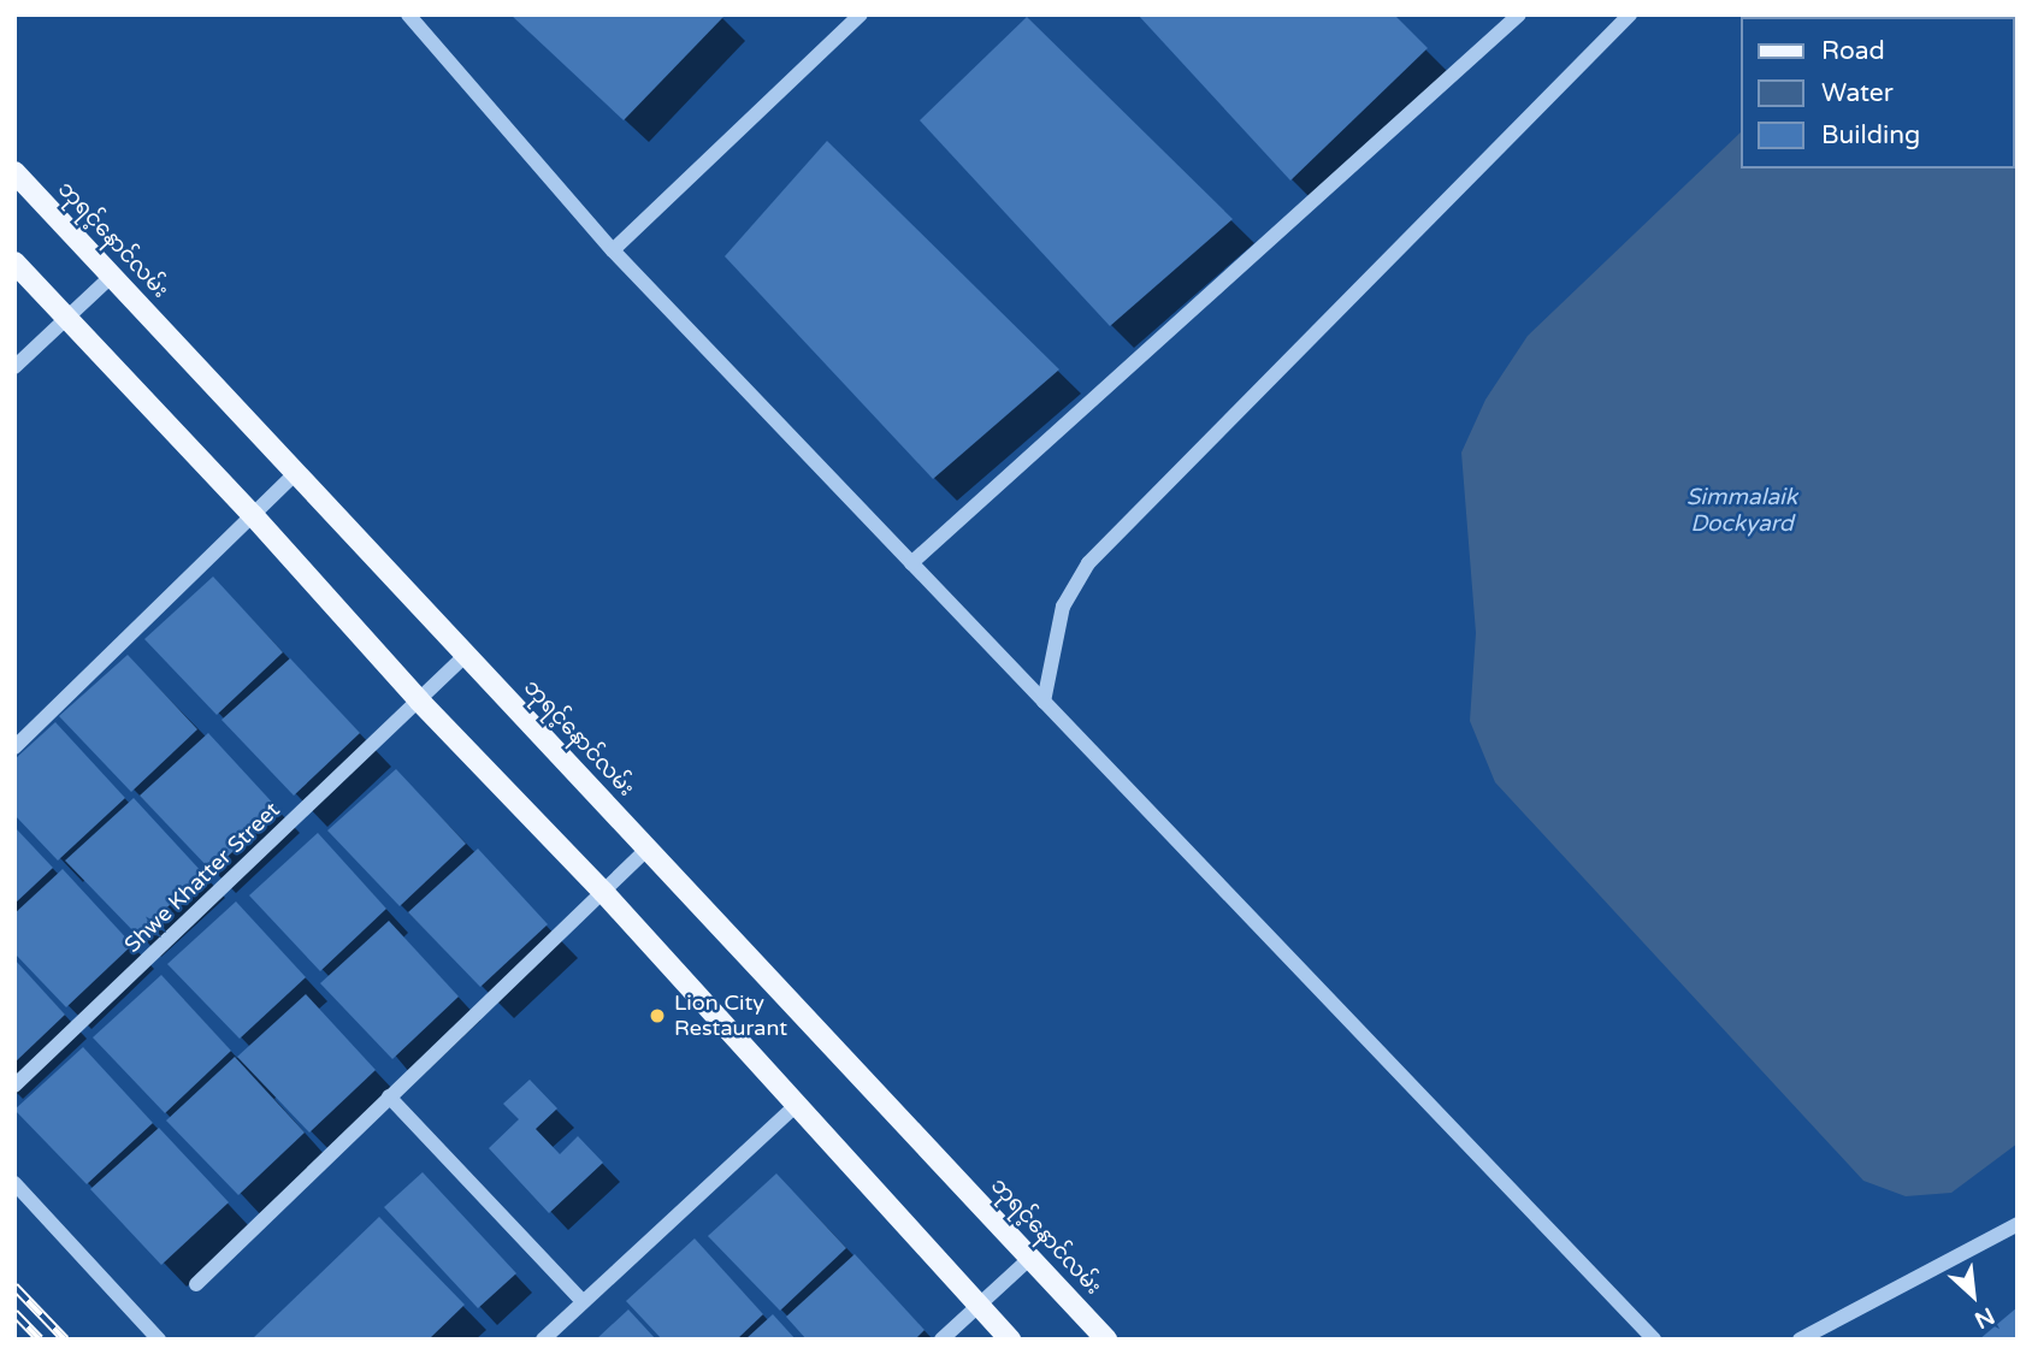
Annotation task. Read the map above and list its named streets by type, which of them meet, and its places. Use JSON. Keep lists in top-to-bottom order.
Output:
{
  "streets": {
    "main road": ["ဘုရင့်နောင်လမ်း"],
    "street": ["Shwe Khatter Street"]
  },
  "crossings": [
    ["ဘုရင့်နောင်လမ်း", "Shwe Khatter Street"]
  ],
  "water": ["Simmalaik Dockyard"],
  "places": ["Lion City Restaurant"],
  "legend": ["Road", "Water", "Building"],
  "north": "bottom right"
}
